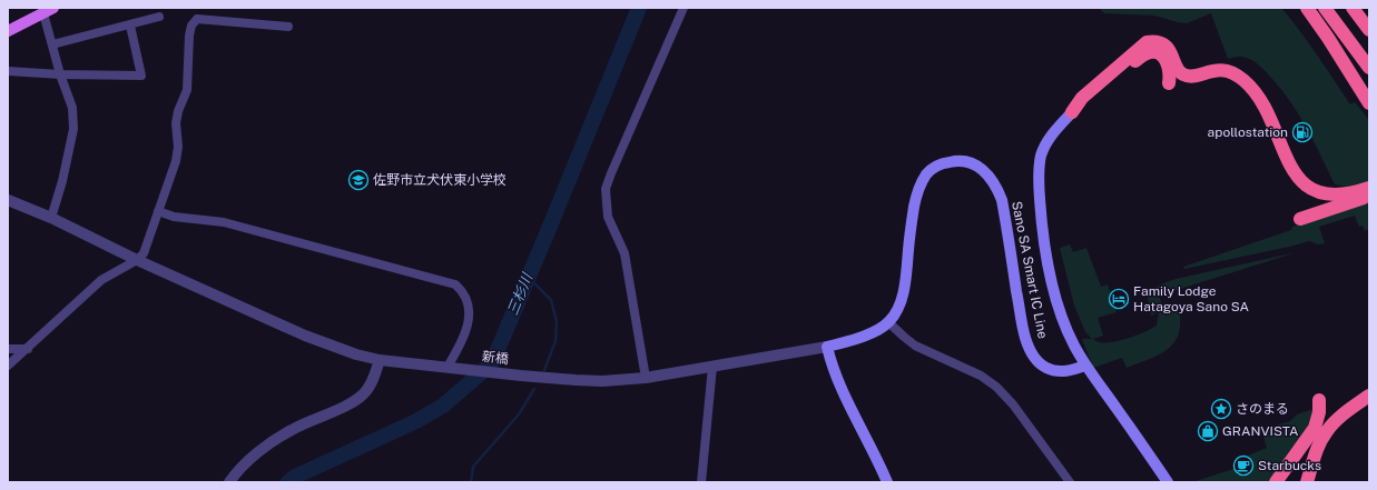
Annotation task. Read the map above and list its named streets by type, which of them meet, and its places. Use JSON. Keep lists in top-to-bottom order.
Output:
{
  "streets": {
    "main road": ["Sano SA Smart IC Line"],
    "street": ["新橋"]
  },
  "crossings": [
    ["Sano SA Smart IC Line", "新橋"]
  ],
  "water": ["三杉川"],
  "places": {
    "fuel station": ["apollostation"],
    "school or university": ["佐野市立犬伏東小学校"],
    "hotel": ["Family Lodge Hatagoya Sano SA"],
    "place": ["さのまる"],
    "shop": ["GRANVISTA"],
    "cafe": ["Starbucks"]
  }
}
